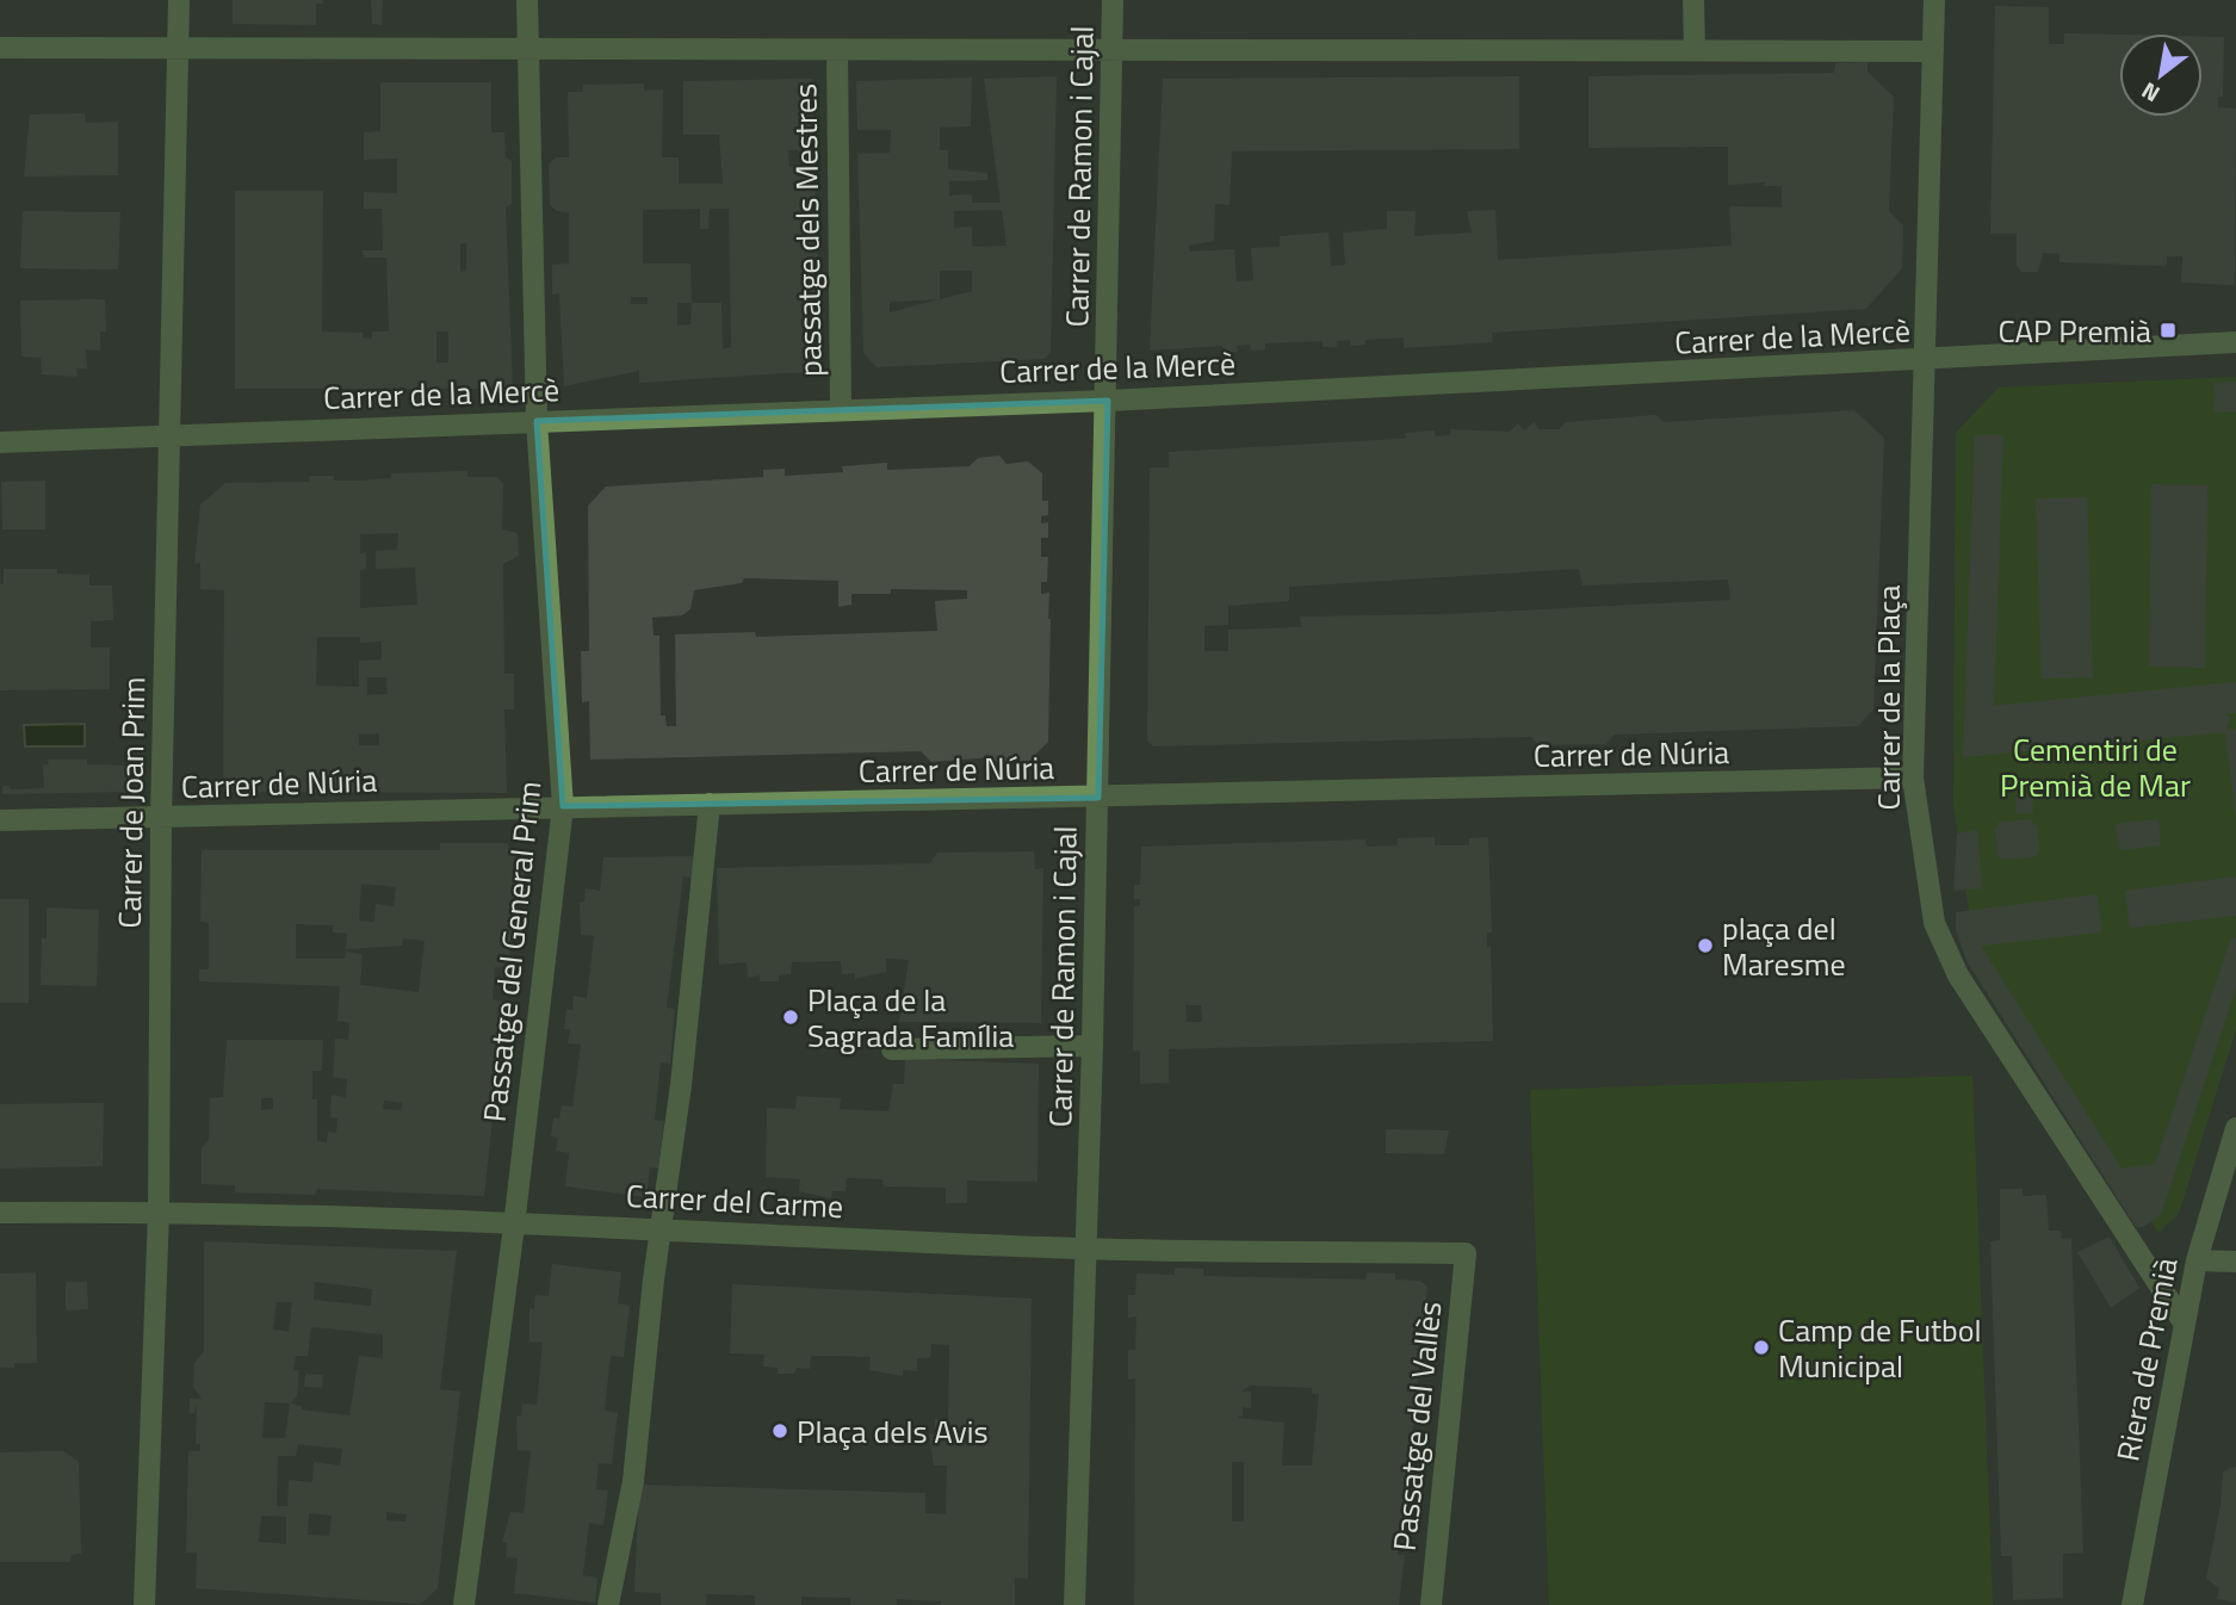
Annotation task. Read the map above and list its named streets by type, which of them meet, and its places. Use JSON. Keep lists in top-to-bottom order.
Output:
{
  "streets": {
    "street": [
      "Carrer de Ramon i Cajal",
      "passatge dels Mestres",
      "Carrer de la Mercè",
      "Carrer de la Plaça",
      "Carrer de Núria",
      "Carrer de Joan Prim",
      "Passatge del General Prim",
      "Carrer del Carme",
      "Riera de Premià",
      "Passatge del Vallès"
    ]
  },
  "crossings": [
    ["Carrer de Ramon i Cajal", "Carrer de la Mercè"],
    ["Carrer de Ramon i Cajal", "Carrer de Núria"],
    ["Carrer de Ramon i Cajal", "Carrer del Carme"],
    ["passatge dels Mestres", "Carrer de la Mercè"],
    ["Carrer de la Mercè", "Carrer de la Plaça"],
    ["Carrer de la Mercè", "Carrer de Joan Prim"],
    ["Carrer de la Mercè", "Passatge del General Prim"],
    ["Carrer de la Plaça", "Carrer de Núria"],
    ["Carrer de la Plaça", "Riera de Premià"],
    ["Carrer de Núria", "Carrer de Joan Prim"],
    ["Carrer de Núria", "Passatge del General Prim"],
    ["Carrer de Joan Prim", "Carrer del Carme"],
    ["Passatge del General Prim", "Carrer del Carme"],
    ["Carrer del Carme", "Passatge del Vallès"]
  ],
  "parks": ["Cementiri de Premià de Mar"],
  "places": {
    "transit": ["CAP Premià"],
    "other": [
      "plaça del Maresme",
      "Plaça de la Sagrada Família",
      "Camp de Futbol Municipal",
      "Plaça dels Avis"
    ]
  },
  "north": "bottom left"
}
